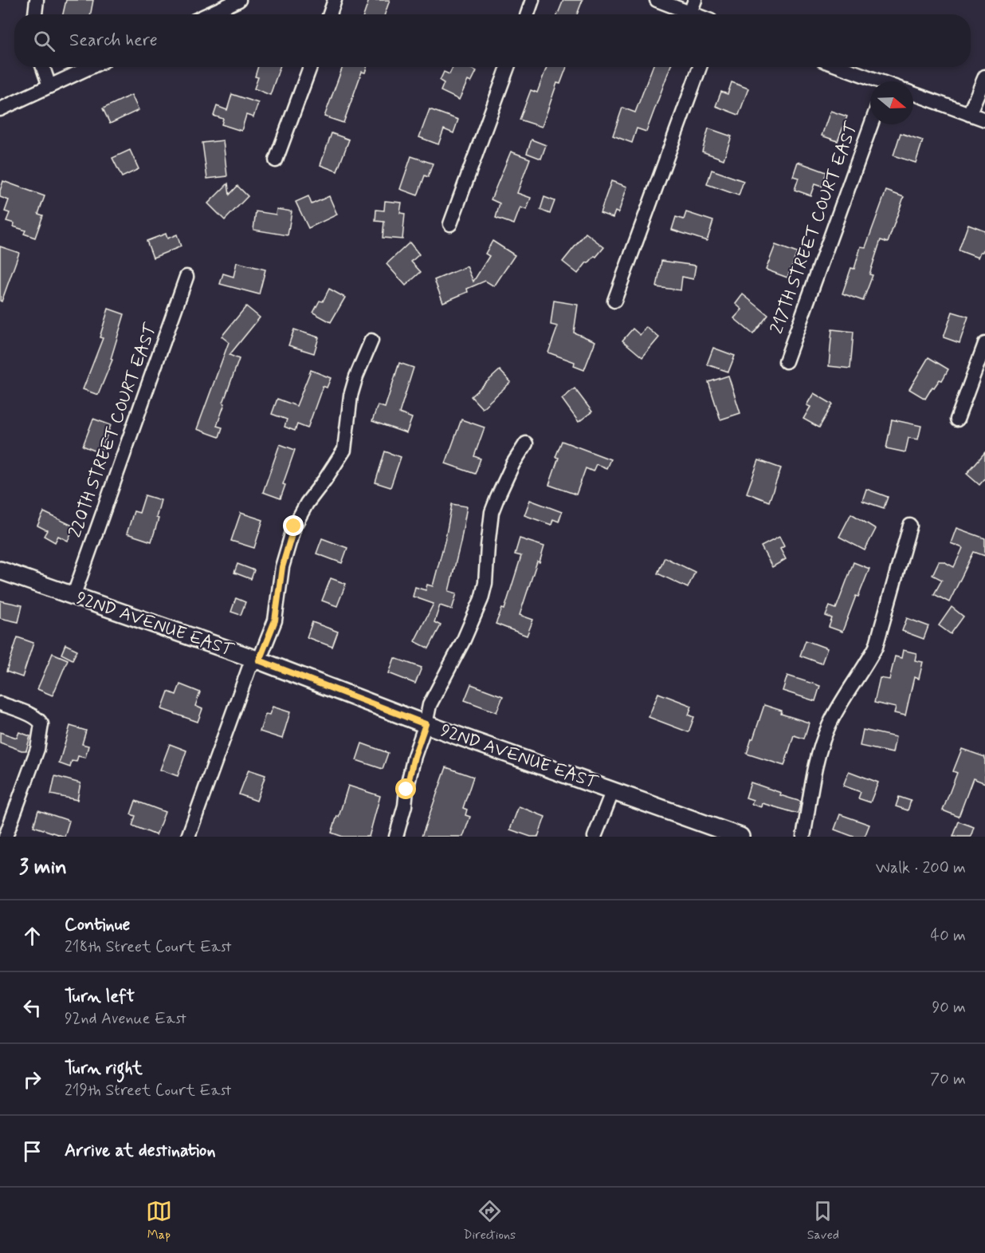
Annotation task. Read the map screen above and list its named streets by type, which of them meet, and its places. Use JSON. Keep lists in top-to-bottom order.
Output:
{
  "streets": {
    "street": ["217TH STREET COURT EAST", "220TH STREET COURT EAST", "92ND AVENUE EAST"]
  },
  "crossings": [
    ["220TH STREET COURT EAST", "92ND AVENUE EAST"]
  ],
  "north": "right",
  "page": {
    "search": "Search here",
    "heading": ["3 min", "Walk · 200 m"],
    "list": [
      ["Continue", "218th Street Court East", "40 m"],
      ["Turn left", "92nd Avenue East", "90 m"],
      ["Turn right", "219th Street Court East", "70 m"],
      "Arrive at destination"
    ],
    "nav": ["Map", "Directions", "Saved"]
  }
}
